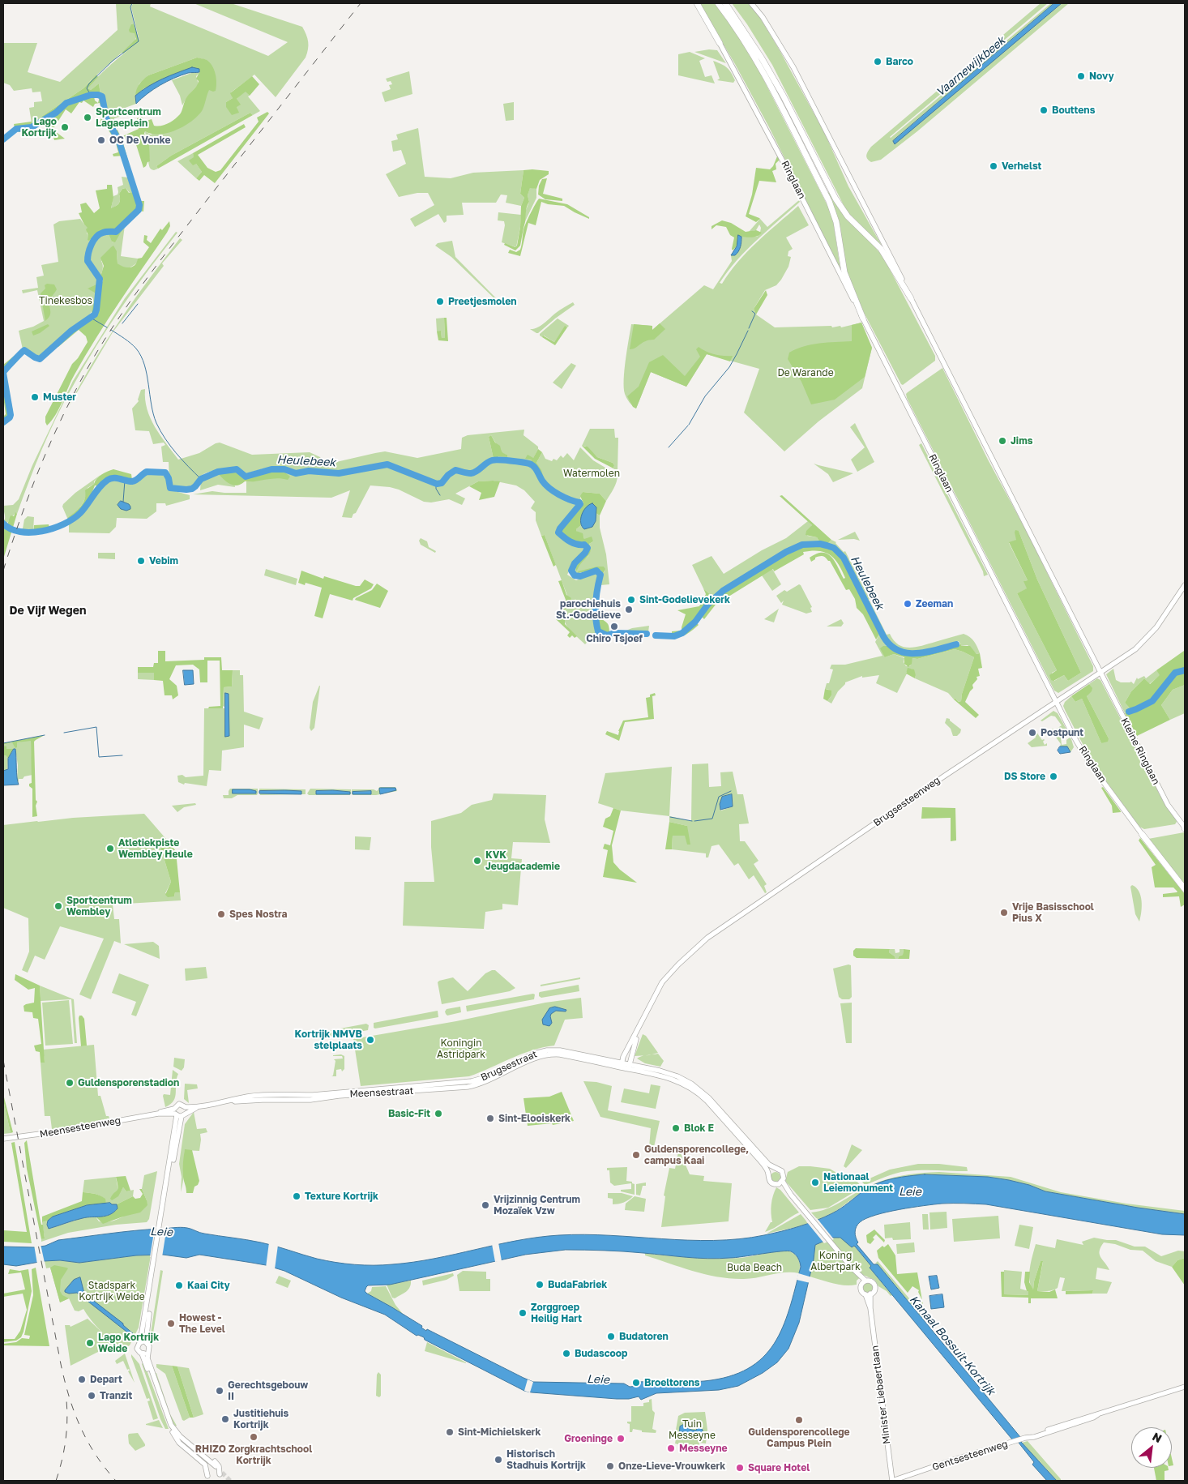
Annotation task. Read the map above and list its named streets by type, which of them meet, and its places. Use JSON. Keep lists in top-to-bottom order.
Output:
{
  "streets": {
    "highway": ["Ringlaan"],
    "main road": [
      "Kleine Ringlaan",
      "Brugsesteenweg",
      "Brugsestraat",
      "Meensestraat",
      "Meensesteenweg",
      "Minister Liebaertlaan",
      "Gentsesteenweg"
    ]
  },
  "crossings": [
    ["Ringlaan", "Brugsesteenweg"],
    ["Kleine Ringlaan", "Brugsesteenweg"],
    ["Brugsesteenweg", "Brugsestraat"],
    ["Brugsestraat", "Meensestraat"],
    ["Meensestraat", "Meensesteenweg"],
    ["Minister Liebaertlaan", "Gentsesteenweg"]
  ],
  "districts": ["De Vijf Wegen"],
  "water": [
    "Vaarnewijkbeek",
    "Heulebeek",
    "Leie",
    "Kanaal Bossuit-Kortrijk"
  ],
  "parks": [
    "Tinekesbos",
    "De Warande",
    "Watermolen",
    "Koningin Astridpark",
    "Koning Albertpark",
    "Buda Beach",
    "Stadspark Kortrijk Weide",
    "Tuin Messeyne"
  ],
  "places": [
    "Barco",
    "Novy",
    "Bouttens",
    "Sportcentrum Lagaeplein",
    "Lago Kortrijk",
    "OC De Vonke",
    "Verhelst",
    "Preetjesmolen",
    "Muster",
    "Jims",
    "Vebim",
    "Sint-Godelievekerk",
    "Zeeman",
    "parochiehuis St.-Godelieve",
    "Chiro Tsjoef",
    "Postpunt",
    "DS Store",
    "Atletiekpiste Wembley Heule",
    "KVK Jeugdacademie",
    "Sportcentrum Wembley",
    "Vrije Basisschool Pius X",
    "Spes Nostra",
    "Kortrijk NMVB stelplaats",
    "Guldensporenstadion",
    "Basic-Fit",
    "Sint-Elooiskerk",
    "Blok E",
    "Guldensporencollege, campus Kaai",
    "Nationaal Leiemonument",
    "Texture Kortrijk",
    "Vrijzinnig Centrum Mozaïek Vzw",
    "BudaFabriek",
    "Kaai City",
    "Zorggroep Heilig Hart",
    "Howest - The Level",
    "Budatoren",
    "Lago Kortrijk Weide",
    "Budascoop",
    "Depart",
    "Broeltorens",
    "Gerechtsgebouw II",
    "Tranzit",
    "Justitiehuis Kortrijk",
    "Guldensporencollege Campus Plein",
    "Sint-Michielskerk",
    "RHIZO Zorgkrachtschool Kortrijk",
    "Groeninge",
    "Messeyne",
    "Historisch Stadhuis Kortrijk",
    "Onze-Lieve-Vrouwkerk",
    "Square Hotel"
  ],
  "north": "top right"
}
